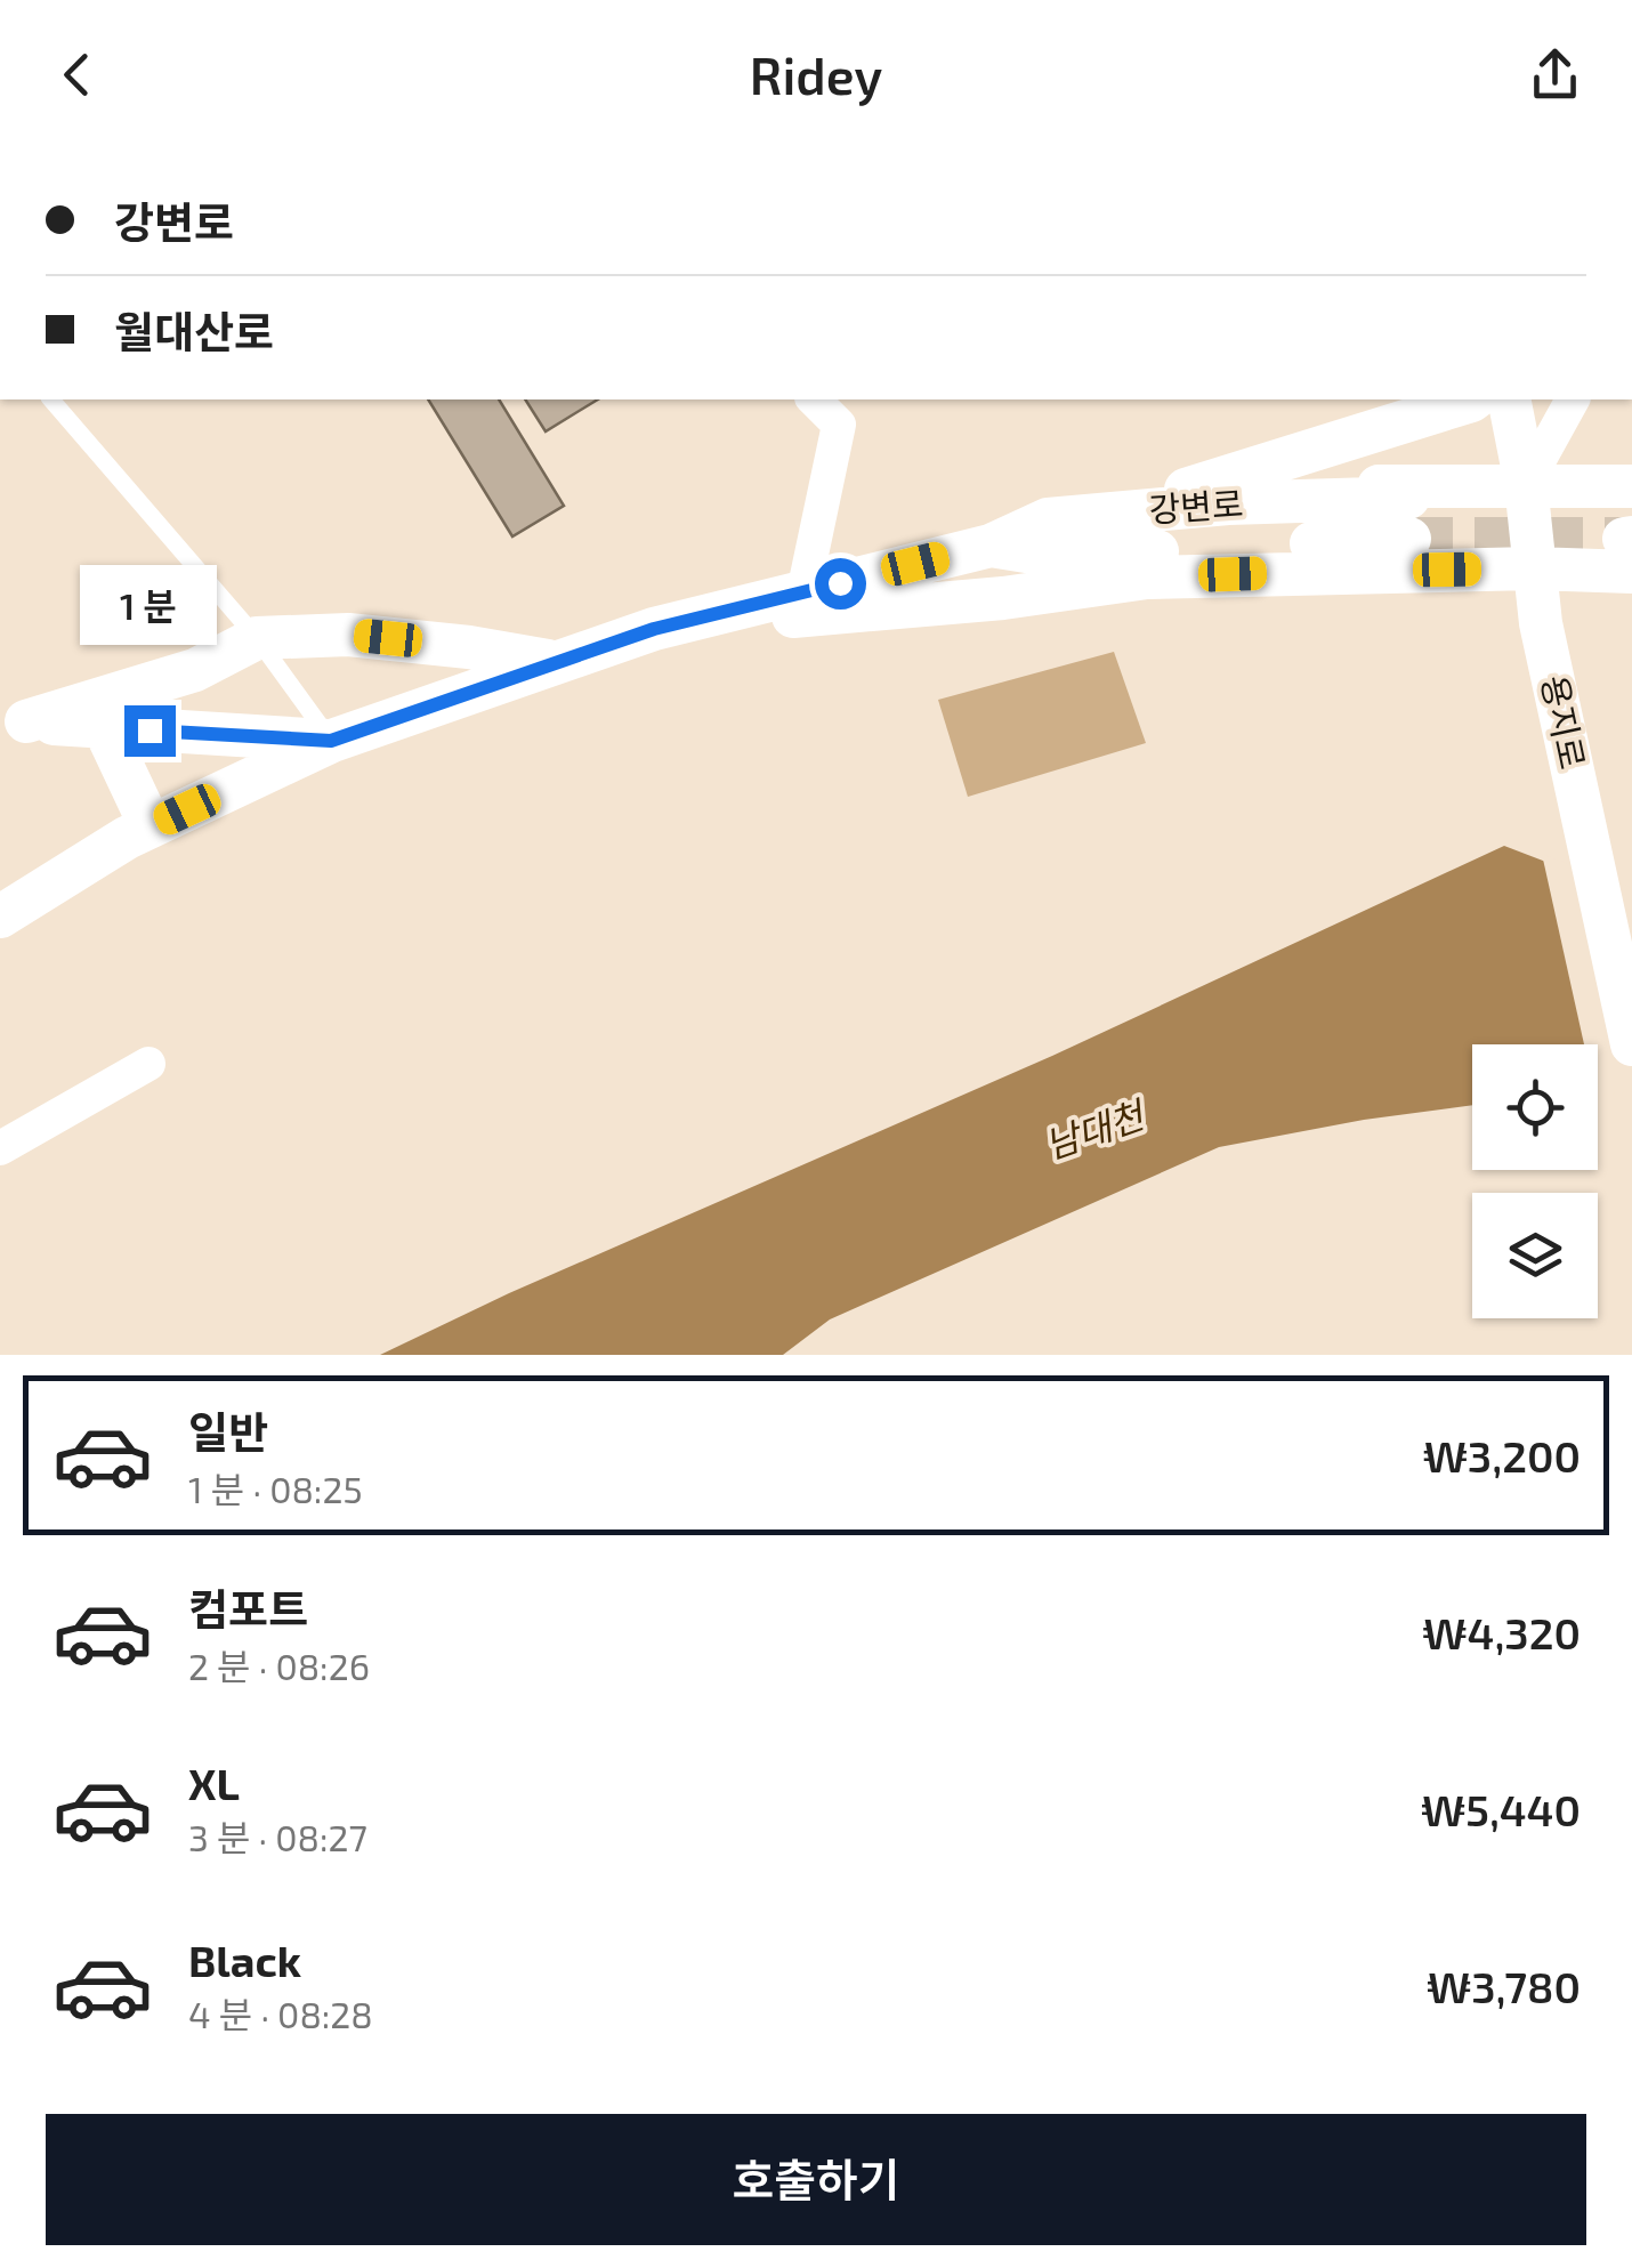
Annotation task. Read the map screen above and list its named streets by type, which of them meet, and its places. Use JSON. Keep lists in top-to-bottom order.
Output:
{
  "streets": {
    "street": ["강변로", "용지로"]
  },
  "water": ["남대천"],
  "page": {
    "header": "Ridey",
    "banner": ["강변로", "월대산로"],
    "bubble": "1 분",
    "list": [
      {
        "name": "일반",
        "note": "1 분 · 08:25",
        "value": "₩3,200"
      },
      {
        "name": "컴포트",
        "note": "2 분 · 08:26",
        "value": "₩4,320"
      },
      {
        "name": "XL",
        "note": "3 분 · 08:27",
        "value": "₩5,440"
      },
      {
        "name": "Black",
        "note": "4 분 · 08:28",
        "value": "₩3,780"
      }
    ],
    "buttons": "호출하기"
  }
}
